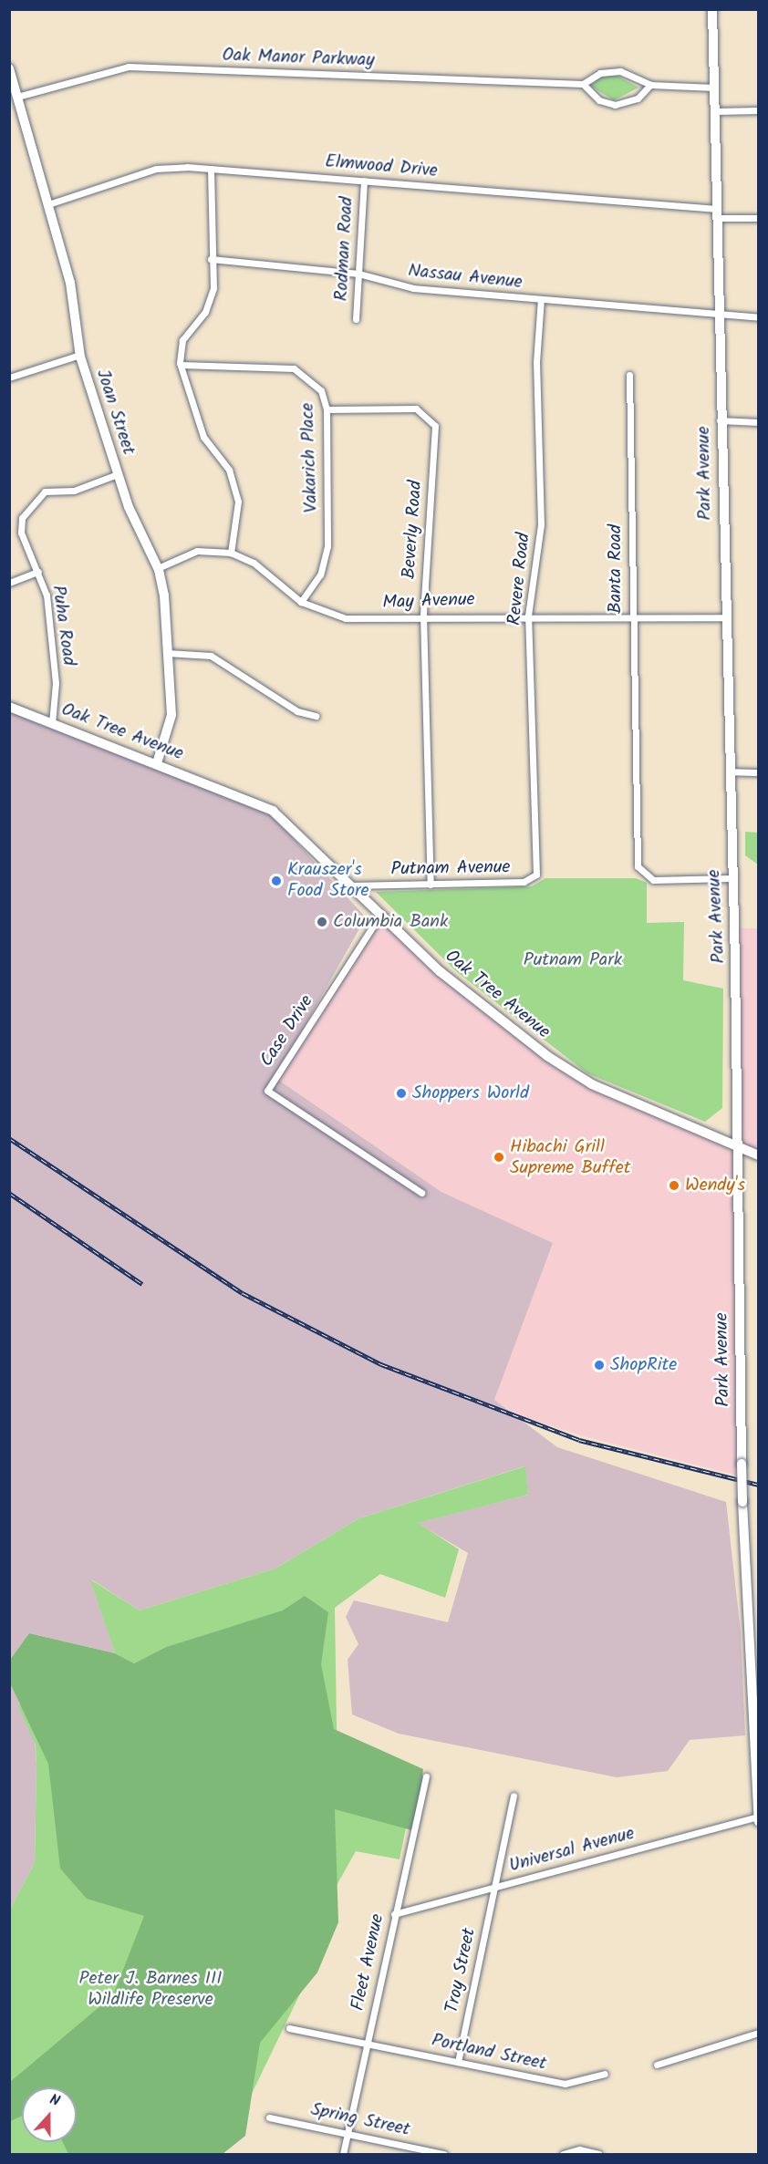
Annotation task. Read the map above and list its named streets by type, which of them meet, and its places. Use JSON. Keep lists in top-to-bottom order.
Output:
{
  "streets": {
    "street": [
      "Oak Manor Parkway",
      "Elmwood Drive",
      "Rodman Road",
      "Nassau Avenue",
      "Joan Street",
      "Vakarich Place",
      "Park Avenue",
      "Beverly Road",
      "Banta Road",
      "Revere Road",
      "May Avenue",
      "Puha Road",
      "Oak Tree Avenue",
      "Putnam Avenue",
      "Case Drive",
      "Universal Avenue",
      "Fleet Avenue",
      "Troy Street",
      "Portland Street",
      "Spring Street"
    ]
  },
  "crossings": [
    ["Oak Manor Parkway", "Joan Street"],
    ["Oak Manor Parkway", "Park Avenue"],
    ["Elmwood Drive", "Rodman Road"],
    ["Elmwood Drive", "Joan Street"],
    ["Elmwood Drive", "Park Avenue"],
    ["Rodman Road", "Nassau Avenue"],
    ["Nassau Avenue", "Park Avenue"],
    ["Nassau Avenue", "Revere Road"],
    ["Joan Street", "May Avenue"],
    ["Joan Street", "Puha Road"],
    ["Joan Street", "Oak Tree Avenue"],
    ["Vakarich Place", "Beverly Road"],
    ["Vakarich Place", "May Avenue"],
    ["Park Avenue", "Banta Road"],
    ["Park Avenue", "May Avenue"],
    ["Park Avenue", "Oak Tree Avenue"],
    ["Park Avenue", "Universal Avenue"],
    ["Beverly Road", "May Avenue"],
    ["Beverly Road", "Putnam Avenue"],
    ["Banta Road", "May Avenue"],
    ["Revere Road", "May Avenue"],
    ["Revere Road", "Putnam Avenue"],
    ["Puha Road", "Oak Tree Avenue"],
    ["Oak Tree Avenue", "Putnam Avenue"],
    ["Oak Tree Avenue", "Case Drive"],
    ["Universal Avenue", "Fleet Avenue"],
    ["Universal Avenue", "Troy Street"],
    ["Fleet Avenue", "Portland Street"],
    ["Fleet Avenue", "Spring Street"],
    ["Troy Street", "Portland Street"]
  ],
  "parks": ["Putnam Park", "Peter J. Barnes III Wildlife Preserve"],
  "places": [
    "Krauszer's Food Store",
    "Columbia Bank",
    "Shoppers World",
    "Hibachi Grill Supreme Buffet",
    "Wendy's",
    "ShopRite"
  ],
  "north": "top"
}
